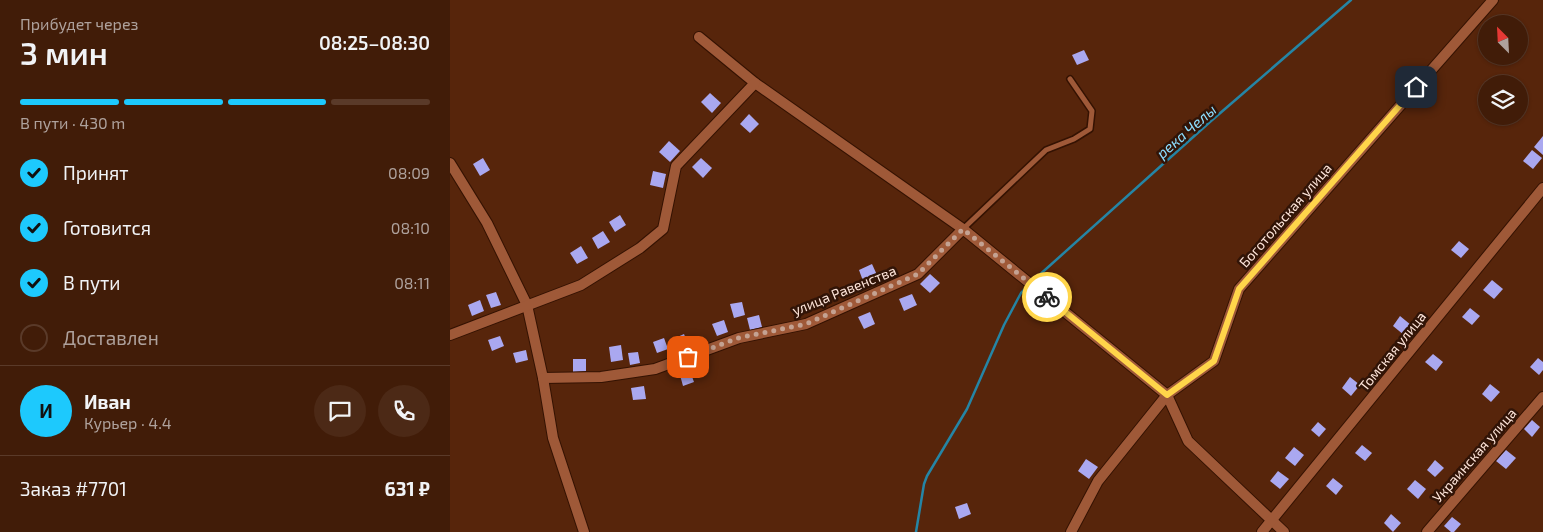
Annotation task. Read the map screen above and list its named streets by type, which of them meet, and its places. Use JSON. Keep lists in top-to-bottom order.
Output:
{
  "streets": {
    "street": [
      "Боготольская улица",
      "улица Равенства",
      "Томская улица",
      "Украинская улица"
    ]
  },
  "water": ["река Челы"],
  "north": "top left",
  "page": {
    "heading": ["3 мин", "Прибудет через", "08:25–08:30"],
    "panel": [
      "Иван",
      "Курьер · 4.4",
      "Заказ #7701",
      "631 ₽"
    ],
    "bar": "В пути · 430 m",
    "list": [
      ["Принят", "08:09"],
      ["Готовится", "08:10"],
      ["В пути", "08:11"],
      "Доставлен"
    ],
    "round": "И"
  }
}
